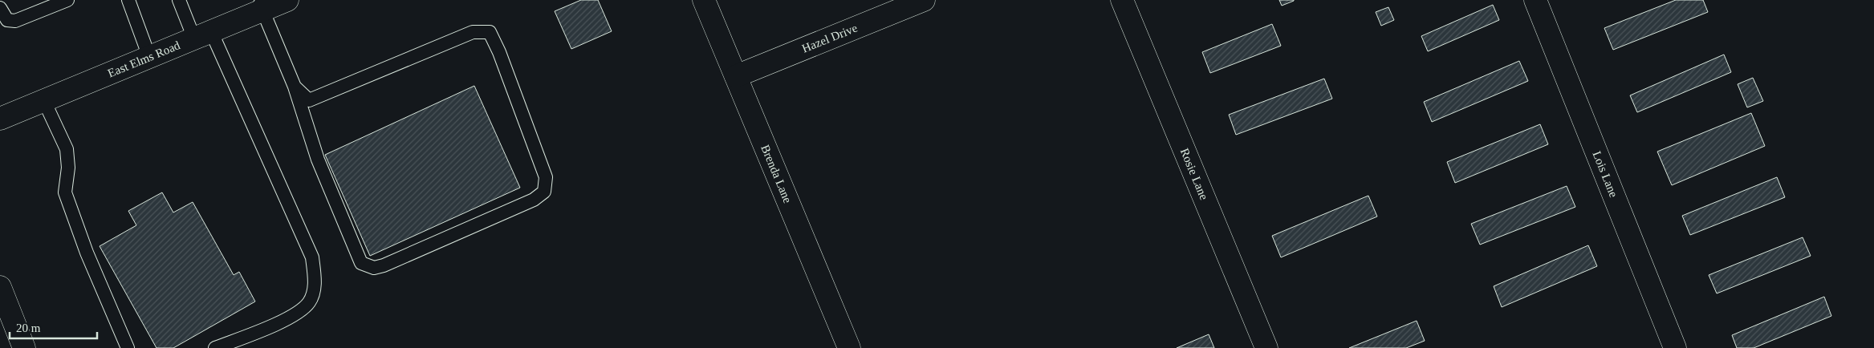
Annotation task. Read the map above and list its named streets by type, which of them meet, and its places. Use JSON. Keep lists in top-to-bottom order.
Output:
{
  "streets": {
    "street": [
      "Hazel Drive",
      "East Elms Road",
      "Brenda Lane",
      "Rosie Lane",
      "Lois Lane"
    ]
  },
  "crossings": [
    ["Hazel Drive", "Brenda Lane"]
  ],
  "scale_bar": "20 m"
}
